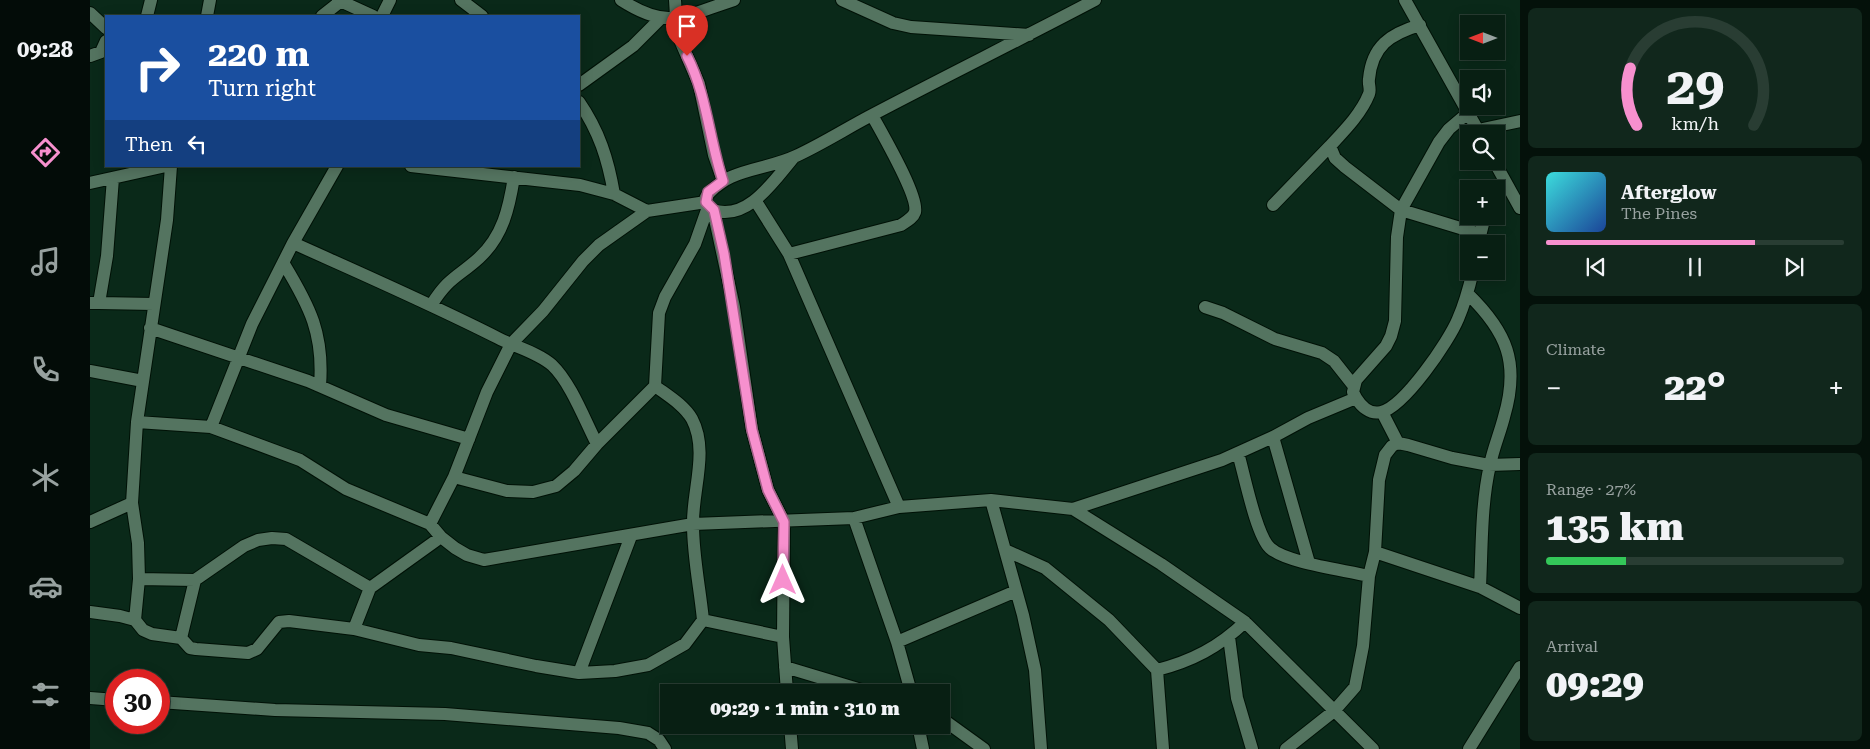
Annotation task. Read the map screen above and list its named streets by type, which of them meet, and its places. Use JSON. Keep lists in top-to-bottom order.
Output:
{
  "north": "left",
  "page": {
    "tabs": "09:28",
    "map_buttons": ["+", "−"],
    "turn": ["220 m", "Turn right"],
    "then": "Then",
    "song": ["Afterglow", "The Pines"],
    "tile": [
      "Climate",
      ["Range · 27%", "135 km"],
      ["Arrival", "09:29"]
    ],
    "heat": ["−", "22°", "+"],
    "limit": "30",
    "trip": "09:29 · 1 min · 310 m",
    "gauge": ["29", "km/h"]
  }
}
